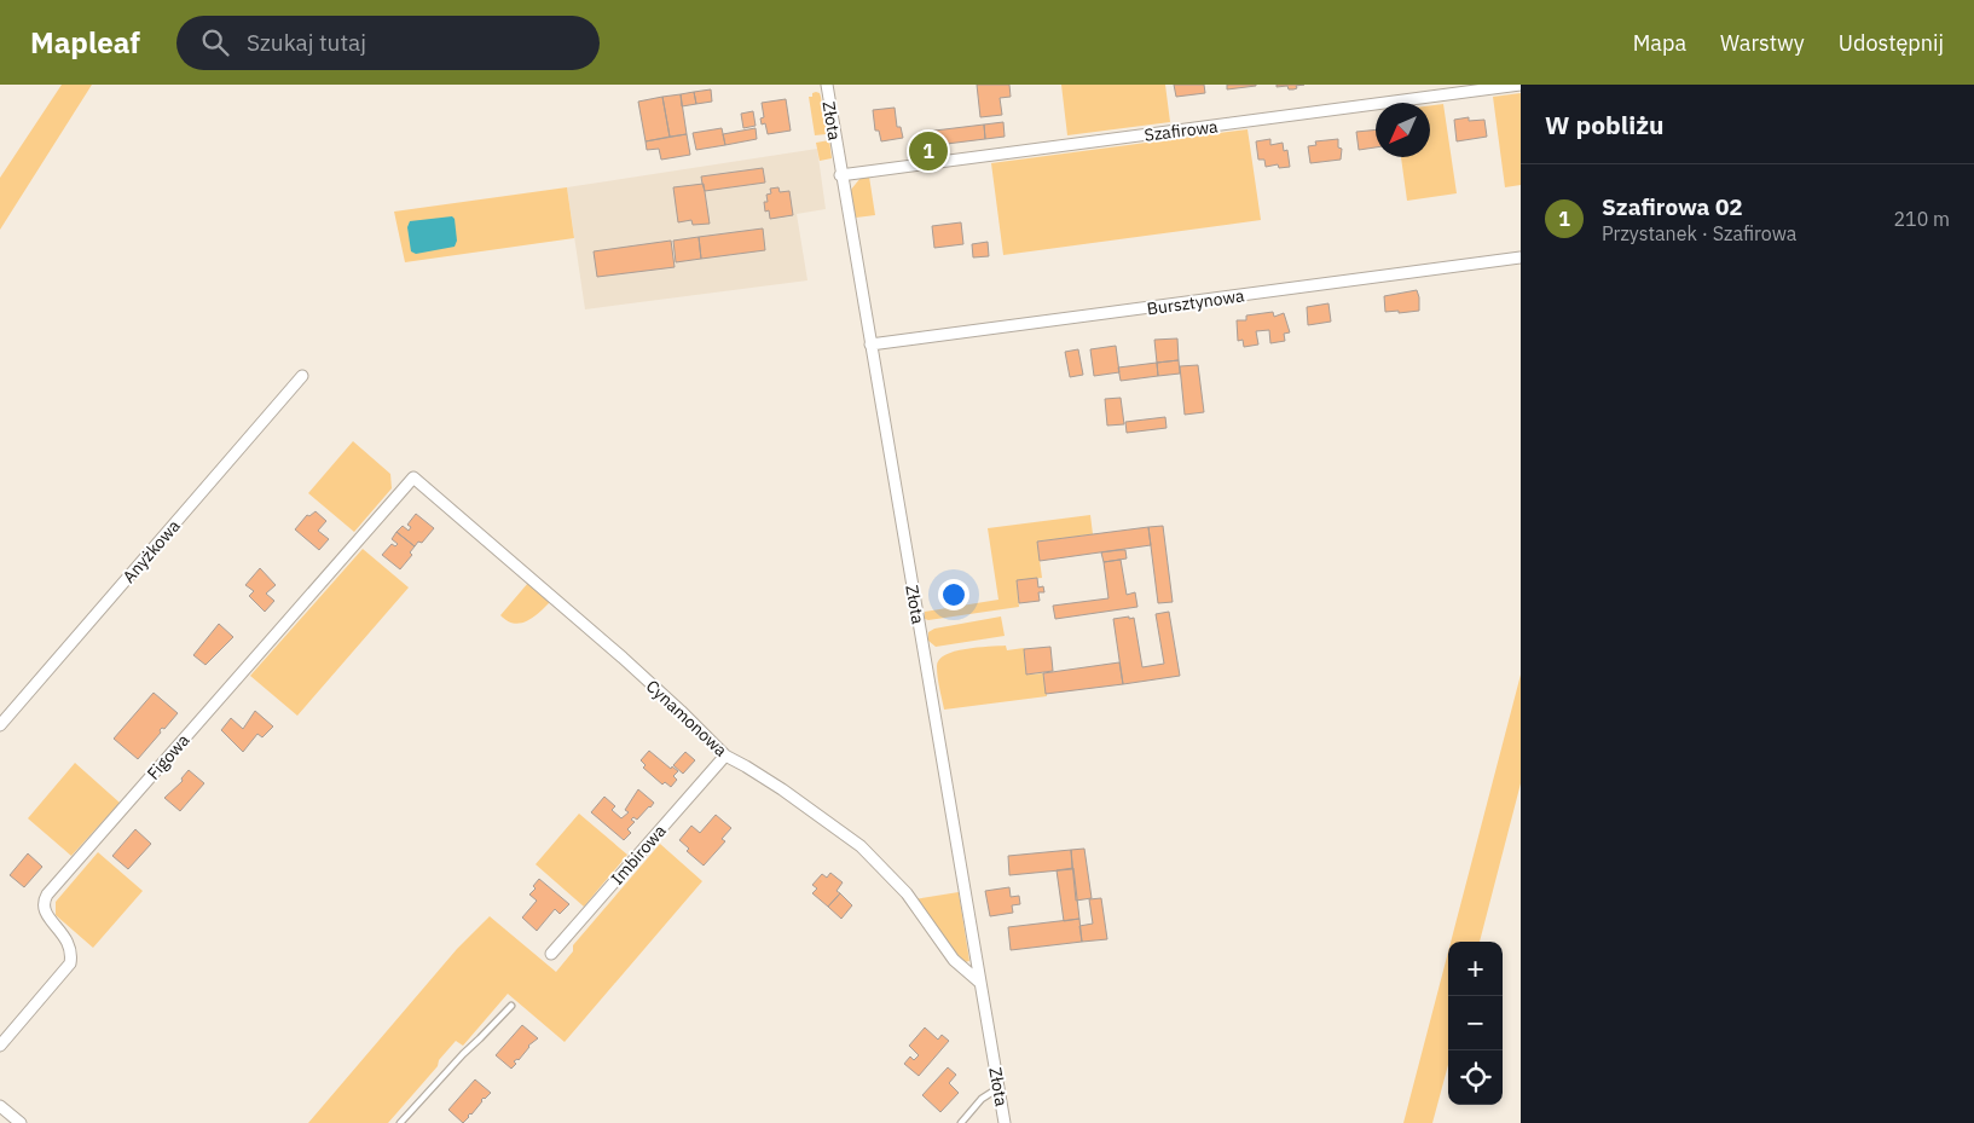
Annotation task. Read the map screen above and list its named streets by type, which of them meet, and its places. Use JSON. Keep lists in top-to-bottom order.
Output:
{
  "streets": {
    "street": [
      "Złota",
      "Szafirowa",
      "Bursztynowa",
      "Anyżkowa",
      "Cynamonowa",
      "Figowa",
      "Imbirowa"
    ]
  },
  "crossings": [
    ["Złota", "Szafirowa"],
    ["Złota", "Bursztynowa"],
    ["Złota", "Cynamonowa"],
    ["Cynamonowa", "Figowa"],
    ["Cynamonowa", "Imbirowa"]
  ],
  "north": "bottom left",
  "page": {
    "header": "Mapleaf",
    "search": "Szukaj tutaj",
    "nav": ["Mapa", "Warstwy", "Udostępnij"],
    "heading": "W pobliżu",
    "pins": "1",
    "list": [
      {
        "mark": "1",
        "name": "Szafirowa 02",
        "note": "Przystanek · Szafirowa",
        "value": "210 m"
      }
    ],
    "map_buttons": ["+", "−"]
  }
}
